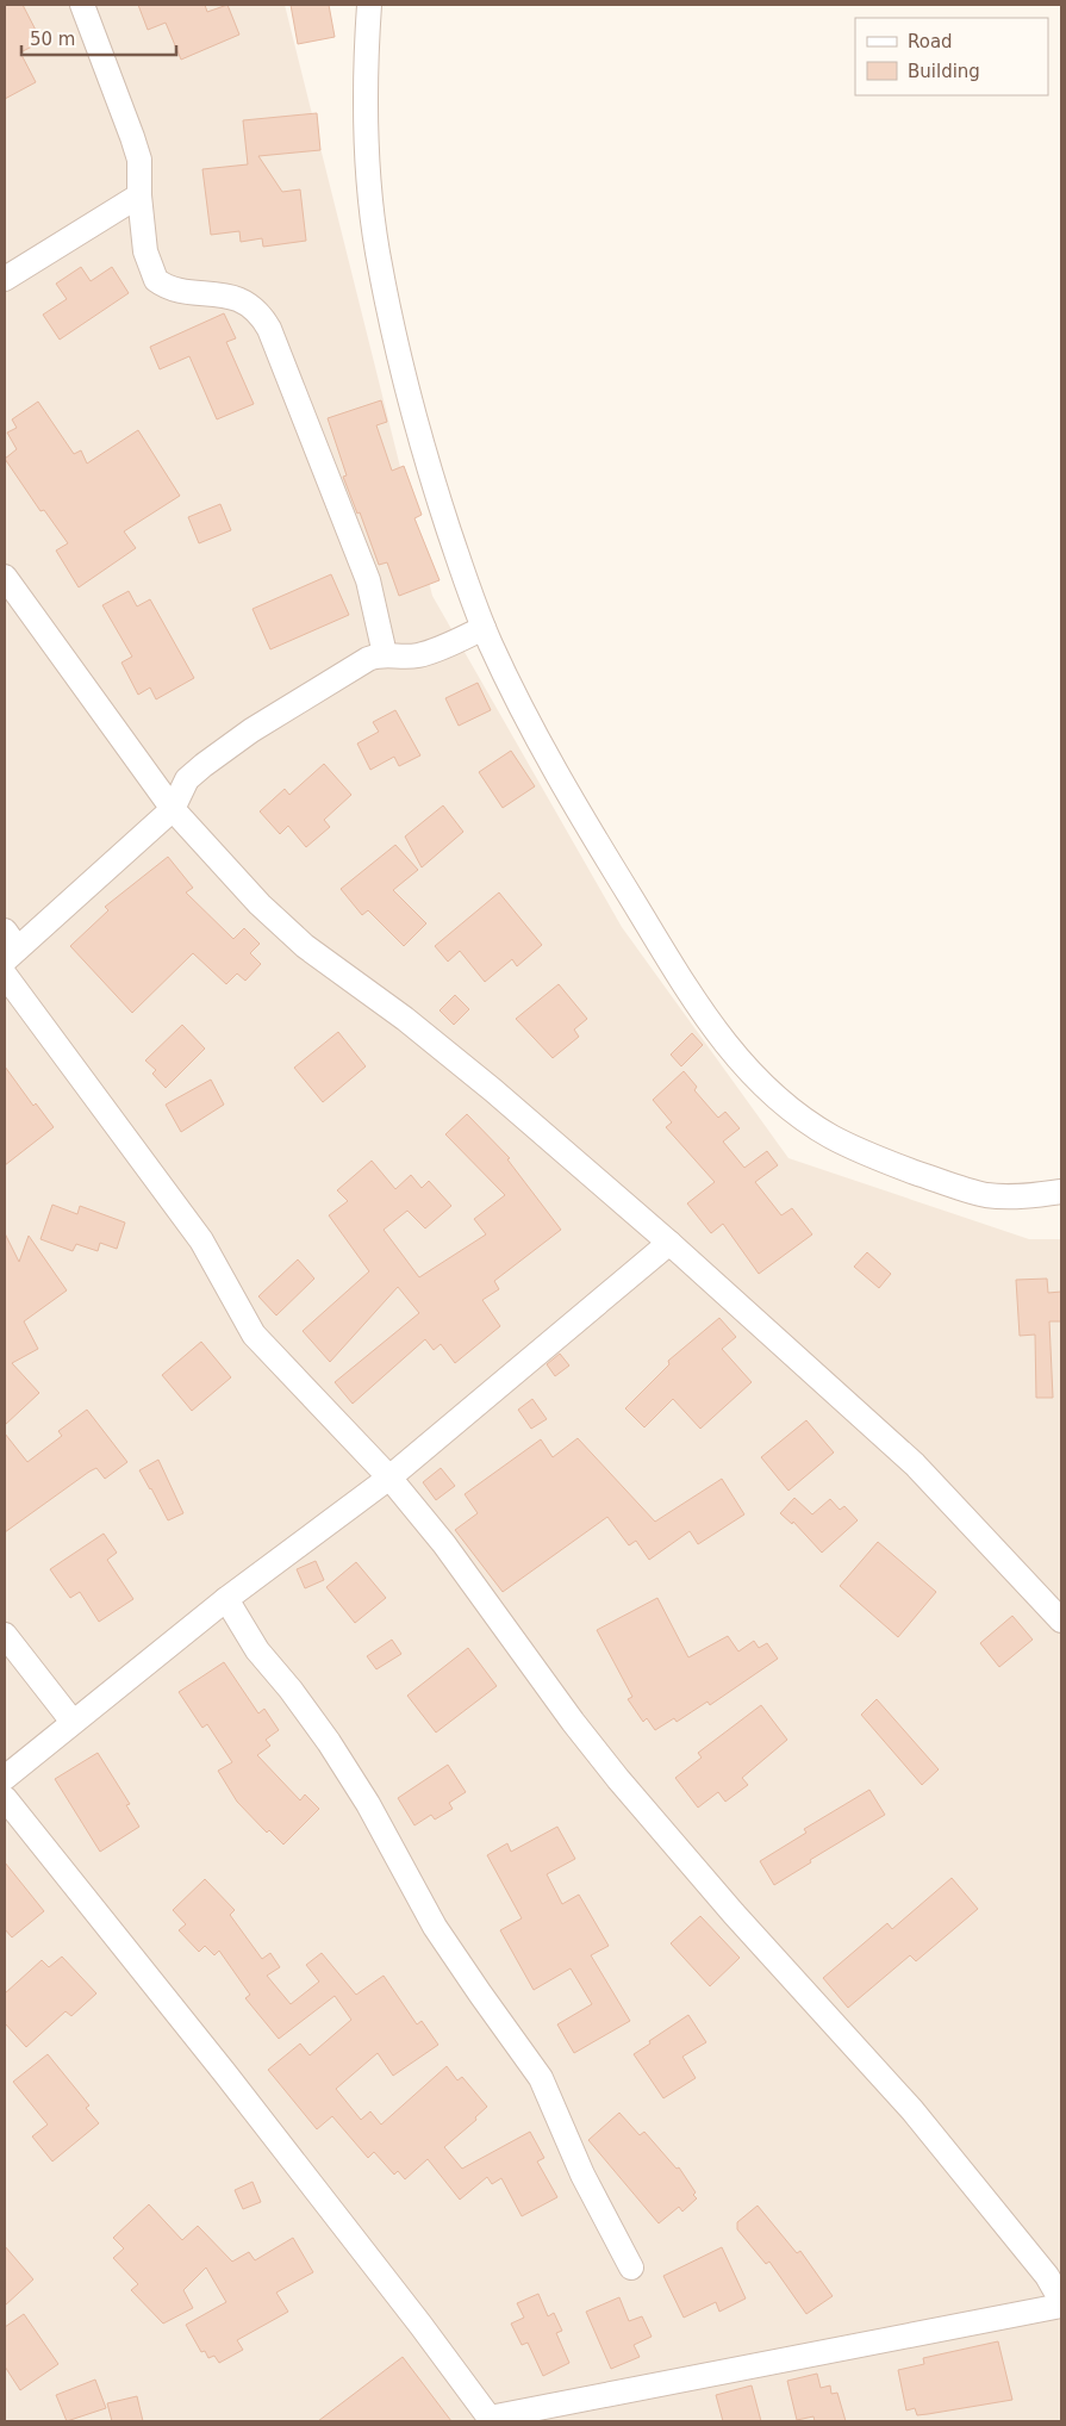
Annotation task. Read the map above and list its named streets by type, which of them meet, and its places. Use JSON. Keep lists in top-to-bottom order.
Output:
{
  "legend": ["Road", "Building"],
  "scale_bar": "50 m"
}
